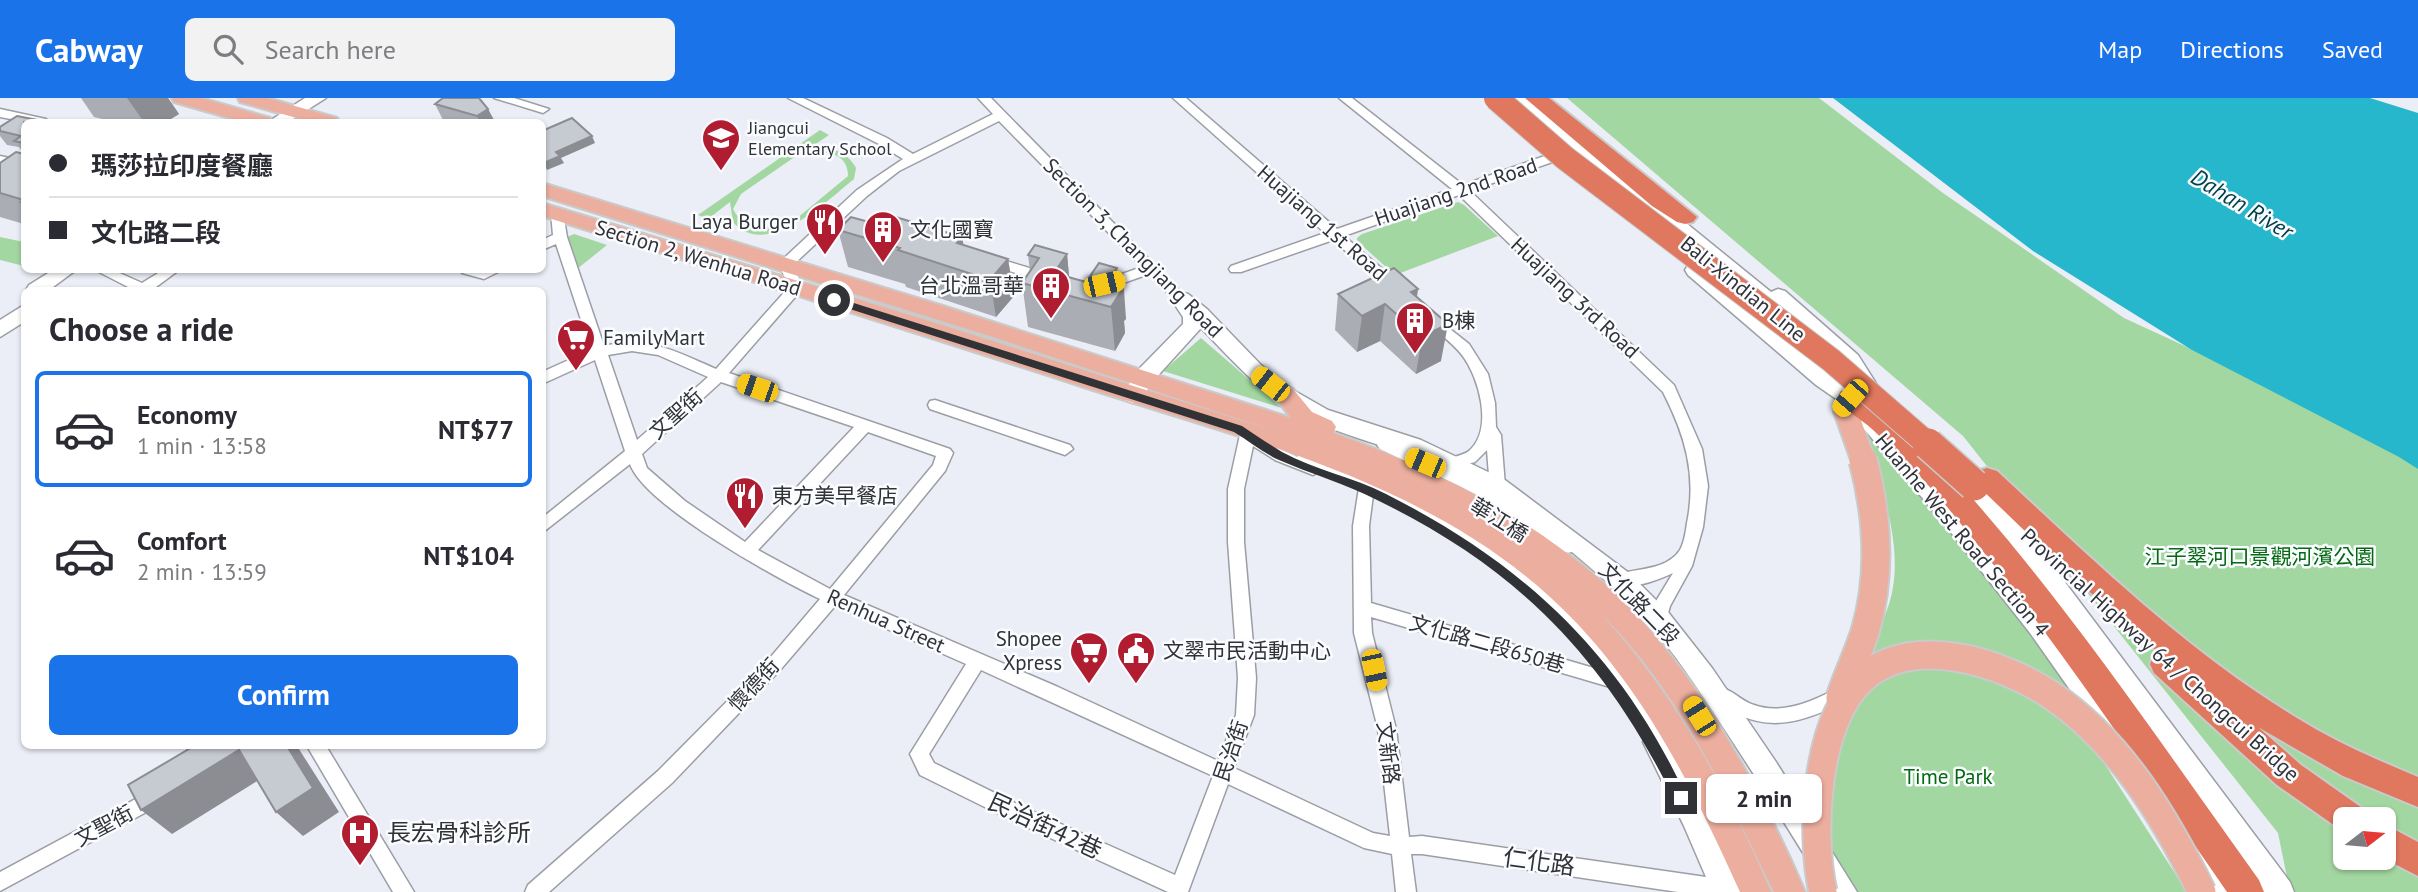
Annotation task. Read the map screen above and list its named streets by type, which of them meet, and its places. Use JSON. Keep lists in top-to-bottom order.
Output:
{
  "streets": {
    "highway": ["Bali-Xindian Line", "Provincial Highway 64 / Chongcui Bridge"],
    "main road": [
      "Section 3, Changjiang Road",
      "Section 2, Wenhua Road",
      "華江橋",
      "Huanhe West Road Section 4",
      "文化路二段"
    ],
    "street": [
      "Huajiang 2nd Road",
      "Huajiang 1st Road",
      "Huajiang 3rd Road",
      "文聖街",
      "Renhua Street",
      "文化路二段650巷",
      "懷德街",
      "民治街",
      "文新路",
      "民治街42巷",
      "仁化路"
    ]
  },
  "crossings": [
    ["Huajiang 2nd Road", "Huajiang 1st Road"],
    ["Huajiang 2nd Road", "Huajiang 3rd Road"],
    ["Huajiang 2nd Road", "Huanhe West Road Section 4"],
    ["Huajiang 1st Road", "文化路二段"],
    ["Section 3, Changjiang Road", "文化路二段"],
    ["Section 2, Wenhua Road", "文聖街"],
    ["Section 2, Wenhua Road", "華江橋"],
    ["Section 2, Wenhua Road", "Renhua Street"],
    ["Section 2, Wenhua Road", "民治街"],
    ["Bali-Xindian Line", "Huanhe West Road Section 4"],
    ["Bali-Xindian Line", "Provincial Highway 64 / Chongcui Bridge"],
    ["Huajiang 3rd Road", "文化路二段"],
    ["文聖街", "Renhua Street"],
    ["Huanhe West Road Section 4", "Provincial Highway 64 / Chongcui Bridge"],
    ["Renhua Street", "懷德街"],
    ["Renhua Street", "民治街"],
    ["Renhua Street", "文新路"],
    ["Renhua Street", "民治街42巷"],
    ["Renhua Street", "仁化路"],
    ["文化路二段650巷", "文新路"],
    ["民治街", "民治街42巷"],
    ["文新路", "仁化路"]
  ],
  "water": ["Dahan River"],
  "parks": ["江子翠河口景觀河濱公園", "Time Park"],
  "places": {
    "school or university": ["Jiangcui Elementary School"],
    "restaurant": ["Laya Burger", "東方美早餐店"],
    "building": ["文化國寶", "台北溫哥華", "B棟"],
    "supermarket": ["FamilyMart", "Shopee Xpress"],
    "public building": ["文翠市民活動中心"],
    "hospital": ["長宏骨科診所"]
  },
  "north": "right",
  "page": {
    "header": "Cabway",
    "search": "Search here",
    "nav": ["Map", "Directions", "Saved"],
    "banner": ["瑪莎拉印度餐廳", "文化路二段"],
    "heading": "Choose a ride",
    "list": [
      {
        "name": "Economy",
        "note": "1 min · 13:58",
        "value": "NT$77"
      },
      {
        "name": "Comfort",
        "note": "2 min · 13:59",
        "value": "NT$104"
      }
    ],
    "buttons": "Confirm",
    "bubble": "2 min"
  }
}
